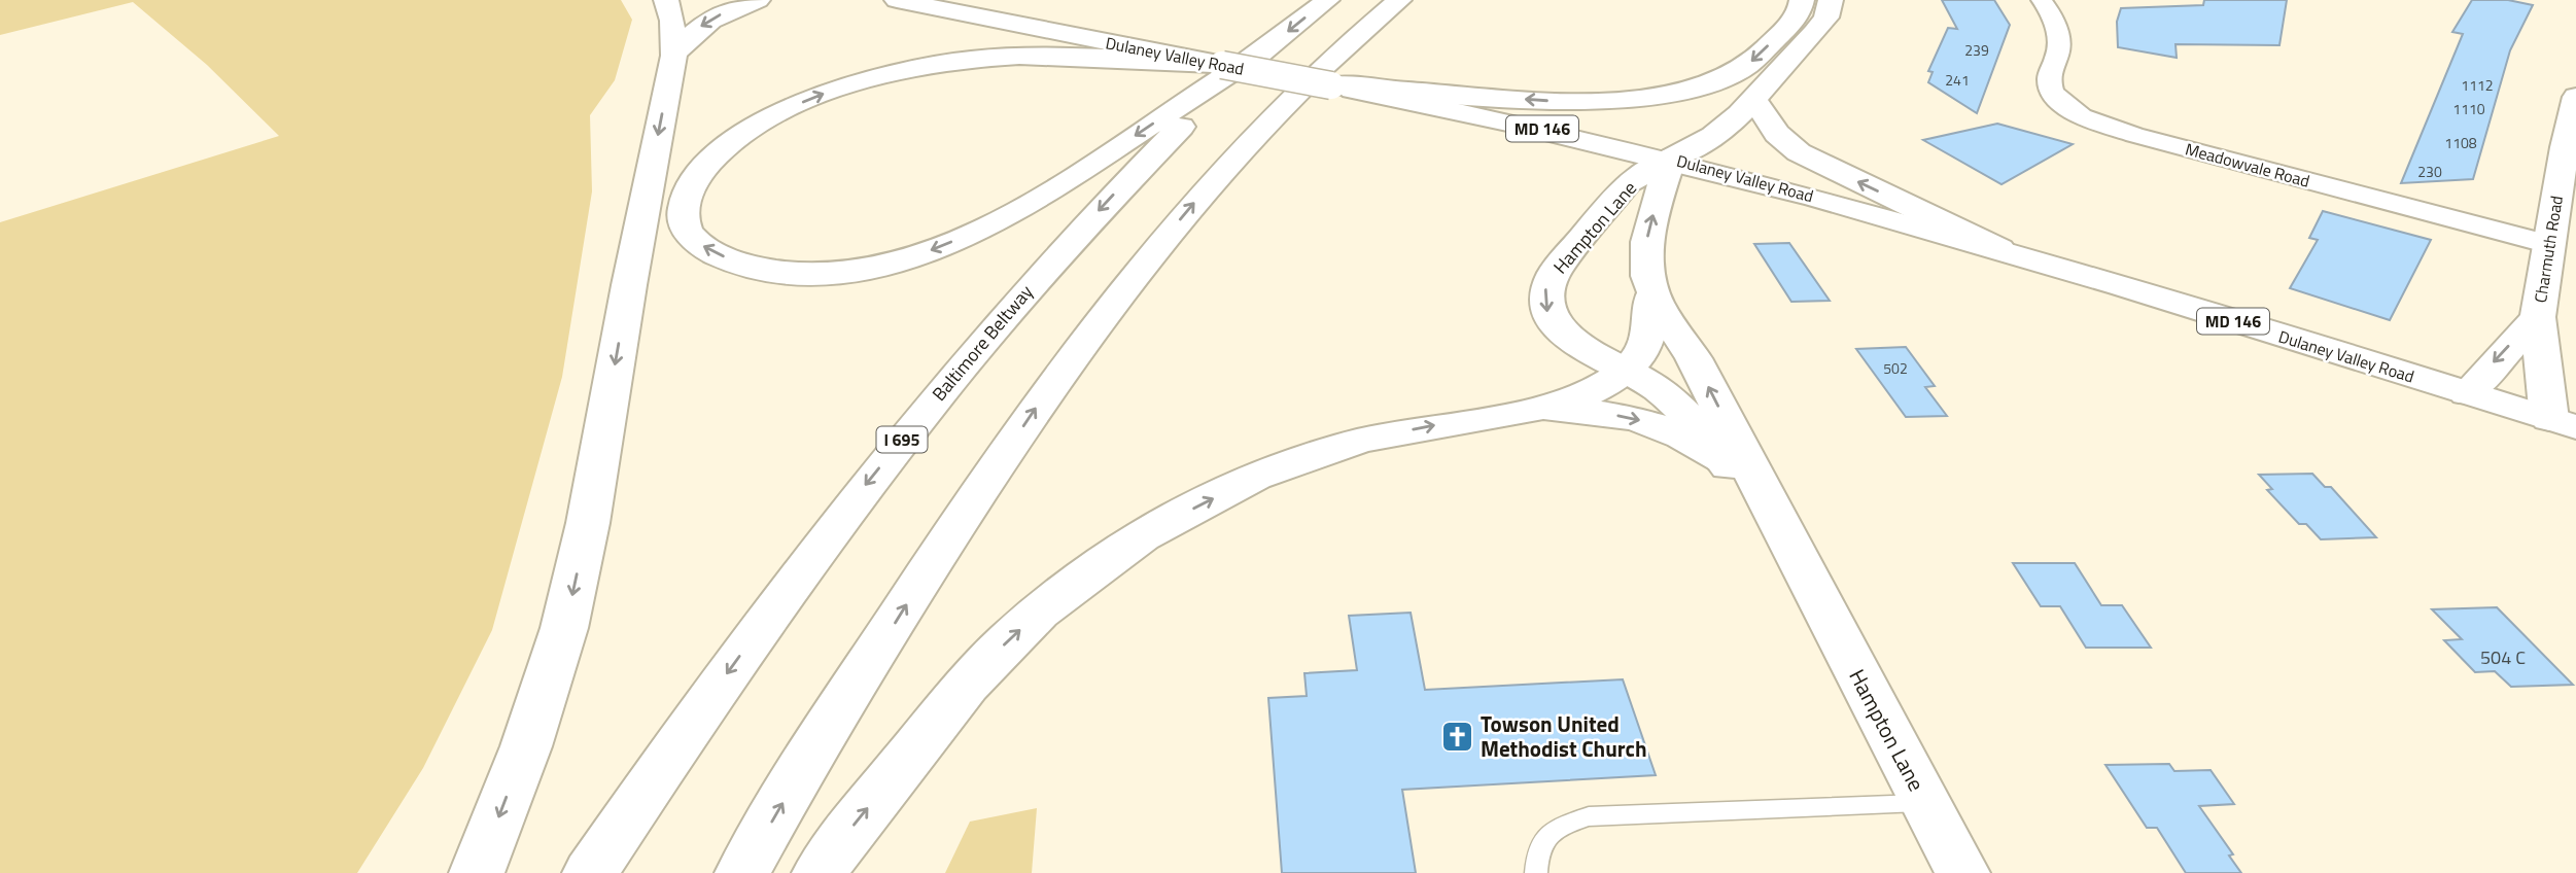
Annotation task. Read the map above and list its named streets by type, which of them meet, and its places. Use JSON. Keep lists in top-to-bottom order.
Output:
{
  "streets": {
    "main road": [
      "Dulaney Valley Road",
      "MD 146",
      "Hampton Lane",
      "Charmuth Road",
      "Baltimore Beltway",
      "I 695"
    ],
    "street": ["Meadowvale Road"]
  },
  "crossings": [
    ["Dulaney Valley Road", "Hampton Lane"],
    ["Dulaney Valley Road", "Charmuth Road"],
    ["Meadowvale Road", "Charmuth Road"]
  ],
  "places": {
    "church": ["Towson United Methodist Church"]
  },
  "house_numbers": [
    "239",
    "241",
    "1112",
    "1110",
    "1108",
    "230",
    "502",
    "504 C"
  ]
}
